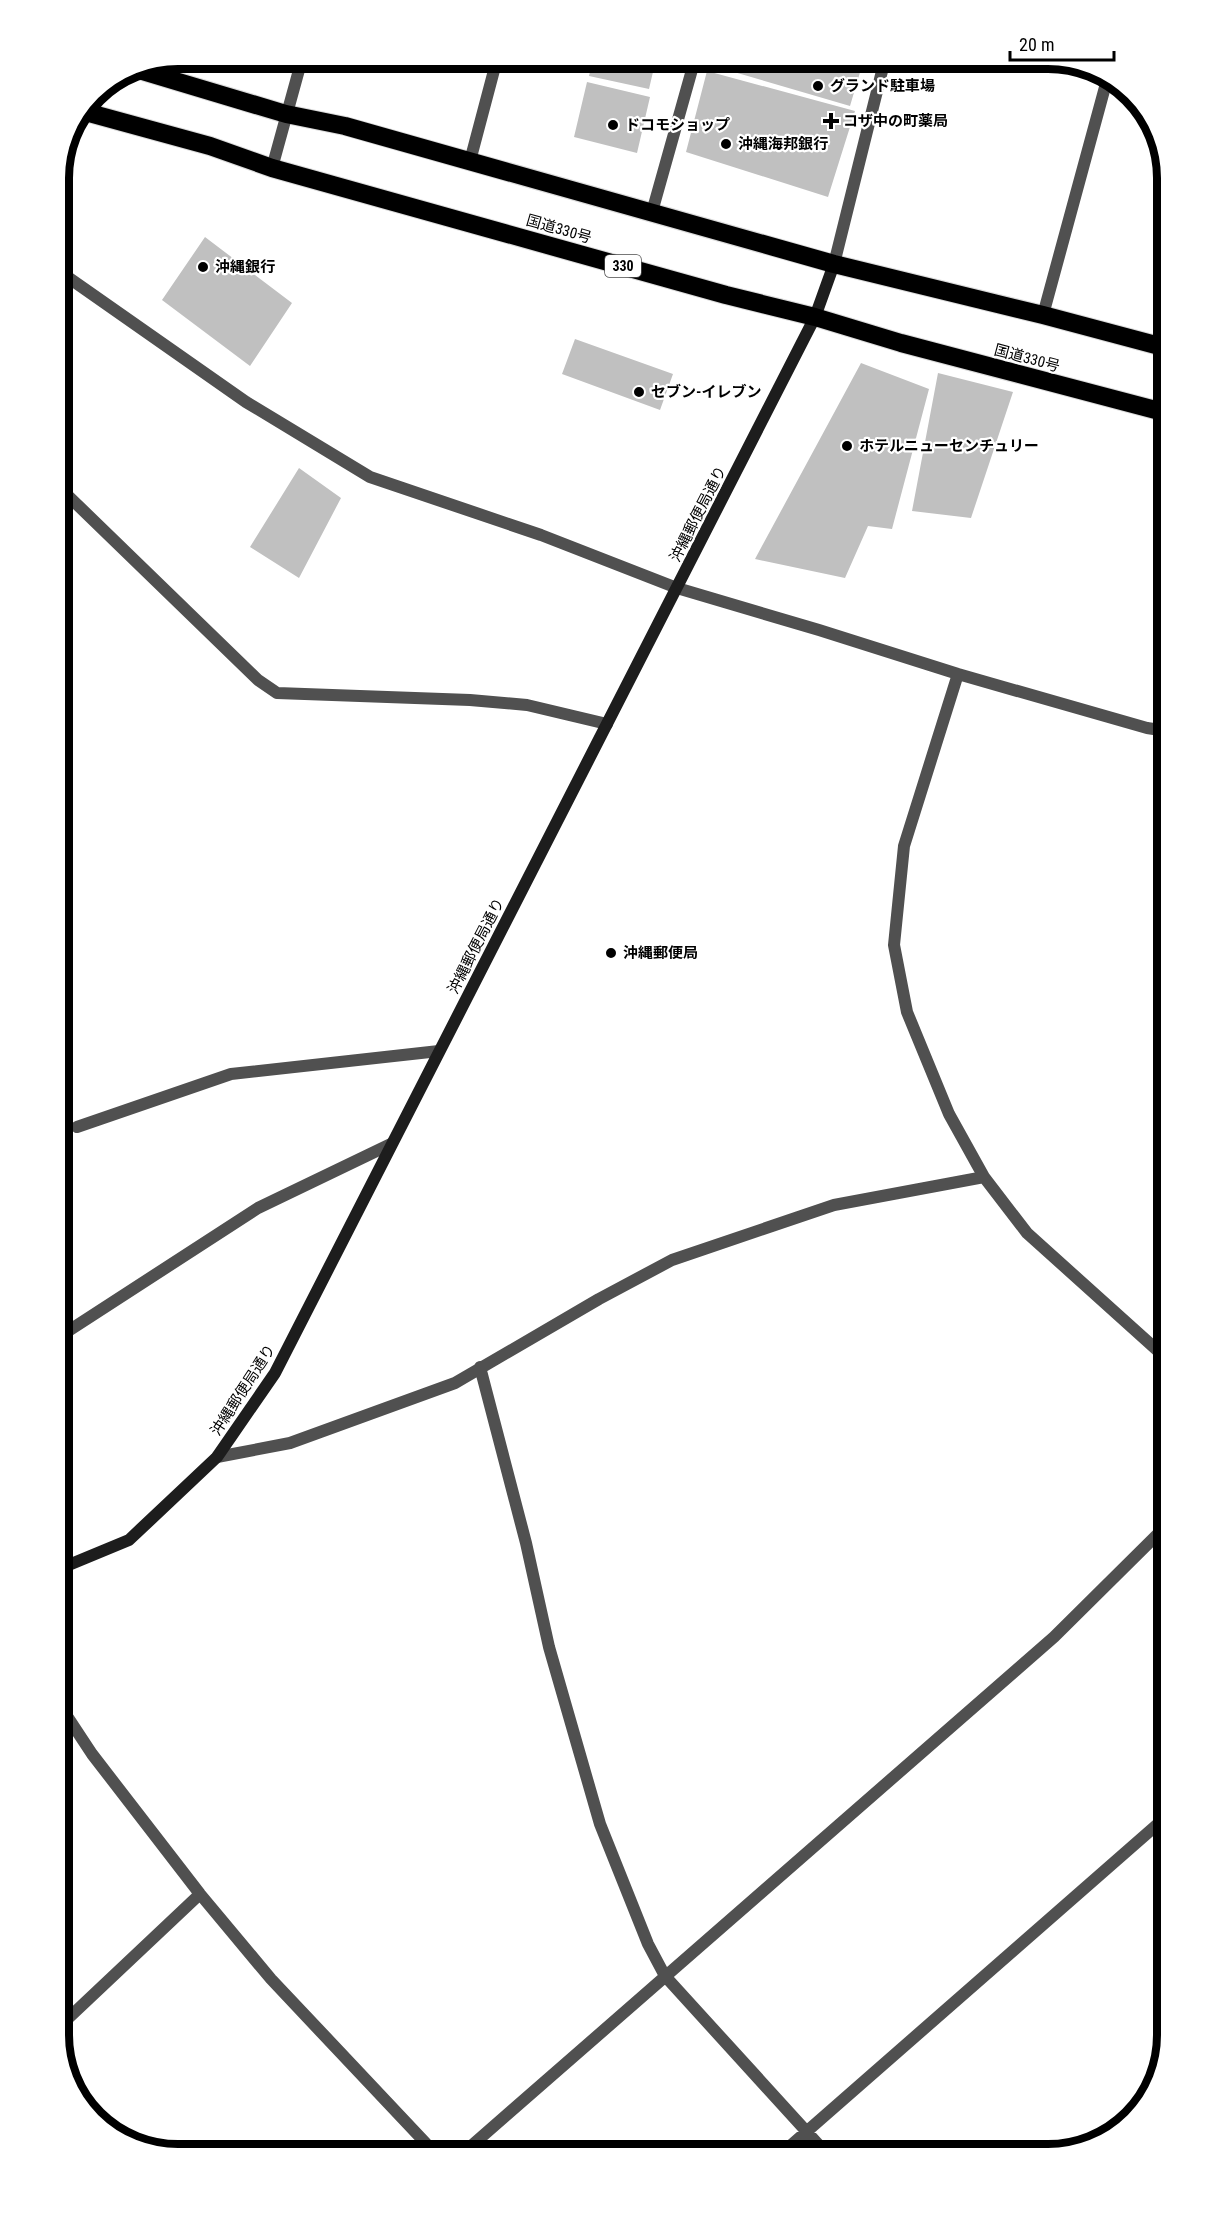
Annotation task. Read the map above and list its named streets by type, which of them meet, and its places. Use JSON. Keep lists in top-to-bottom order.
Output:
{
  "streets": {
    "highway": ["国道330号", "330"],
    "street": ["沖縄郵便局通り"]
  },
  "crossings": [
    ["国道330号", "沖縄郵便局通り"]
  ],
  "places": {
    "other": [
      "グランド駐車場",
      "ドコモショップ",
      "沖縄海邦銀行",
      "沖縄銀行",
      "セブン-イレブン",
      "ホテルニューセンチュリー",
      "沖縄郵便局"
    ],
    "health": ["コザ中の町薬局"]
  },
  "scale_bar": "20 m"
}
